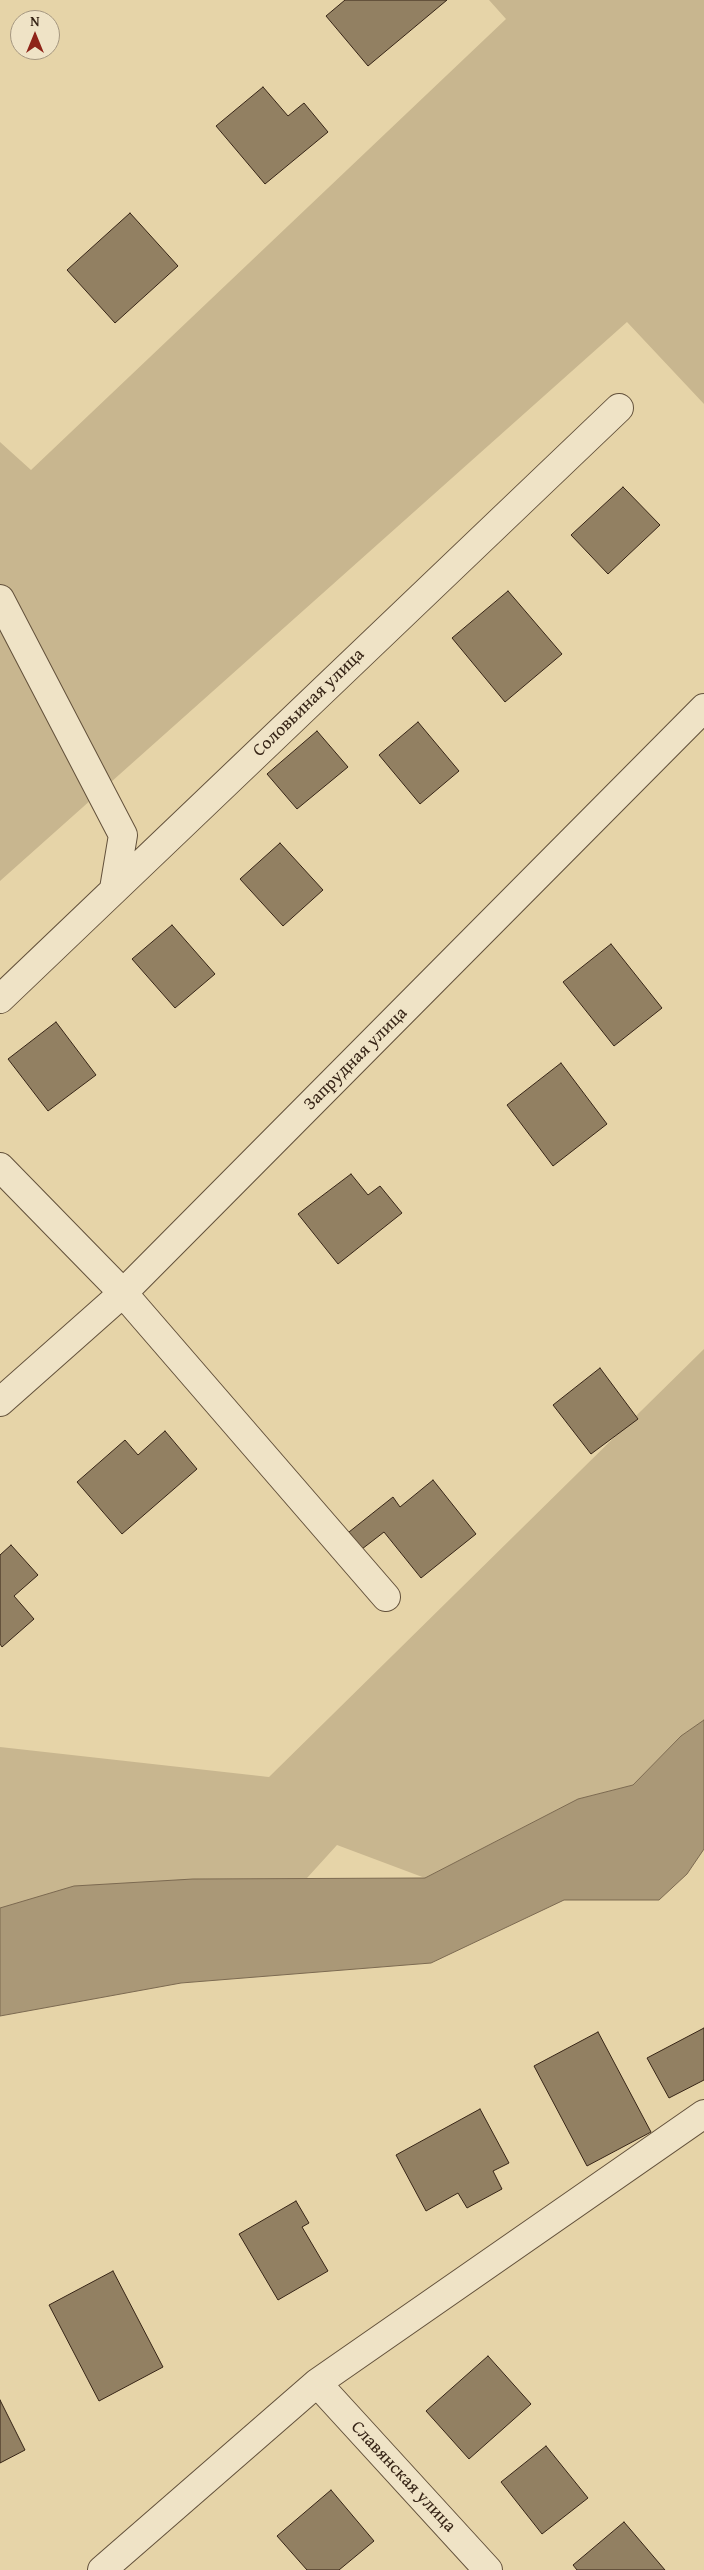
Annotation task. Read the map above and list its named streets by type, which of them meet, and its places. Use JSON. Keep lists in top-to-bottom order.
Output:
{
  "streets": {
    "street": ["Соловьиная улица", "Запрудная улица", "Славянская улица"]
  },
  "north": "top"
}
